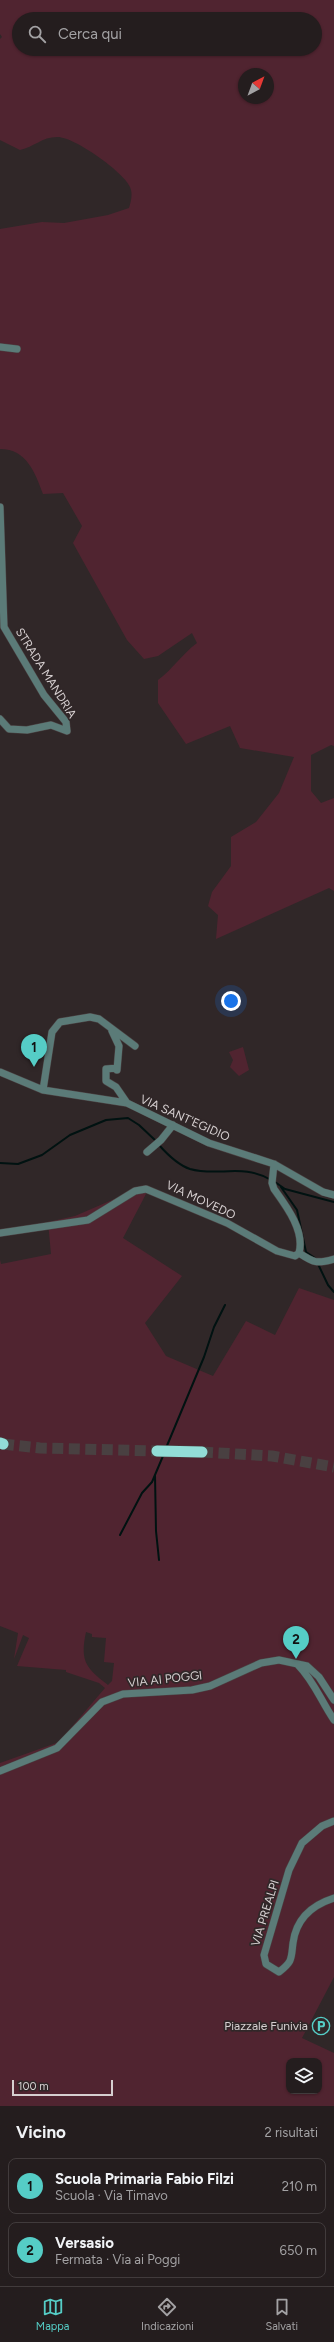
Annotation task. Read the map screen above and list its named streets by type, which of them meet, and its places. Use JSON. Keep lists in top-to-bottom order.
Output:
{
  "streets": {
    "street": [
      "STRADA MANDRIA",
      "VIA SANT'EGIDIO",
      "VIA MOVEDO",
      "VIA AI POGGI",
      "VIA PREALPI"
    ]
  },
  "places": {
    "parking": ["Piazzale Funivia"]
  },
  "scale_bar": "100 m",
  "north": "top right",
  "page": {
    "search": "Cerca qui",
    "pins": ["1", "2"],
    "scale": "100 m",
    "heading": ["Vicino", "2 risultati"],
    "list": [
      {
        "mark": "1",
        "name": "Scuola Primaria Fabio Filzi",
        "note": "Scuola · Via Timavo",
        "value": "210 m"
      },
      {
        "mark": "2",
        "name": "Versasio",
        "note": "Fermata · Via ai Poggi",
        "value": "650 m"
      }
    ],
    "nav": ["Mappa", "Indicazioni", "Salvati"]
  }
}
